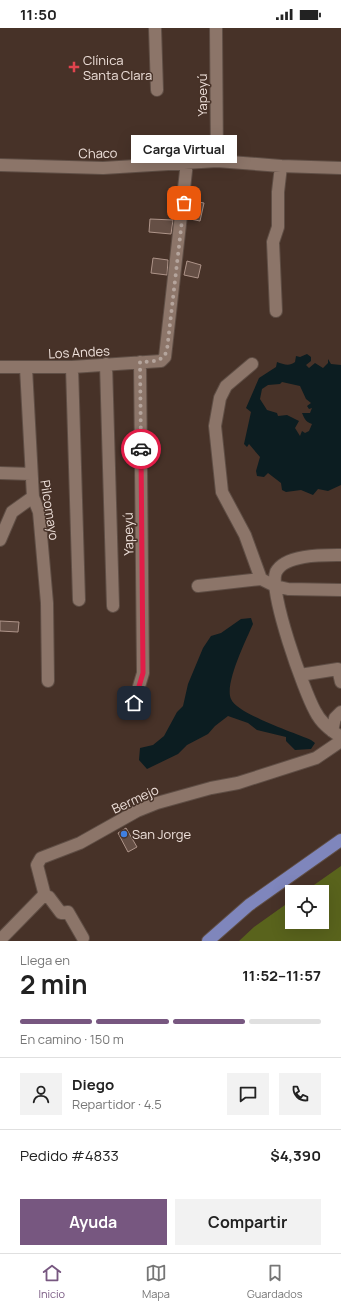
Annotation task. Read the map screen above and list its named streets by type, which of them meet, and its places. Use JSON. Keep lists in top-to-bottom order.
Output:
{
  "streets": {
    "street": [
      "Yapeyú",
      "Chaco",
      "Los Andes",
      "Pilcomayo",
      "Bermejo"
    ]
  },
  "crossings": [
    ["Yapeyú", "Chaco"],
    ["Yapeyú", "Los Andes"],
    ["Chaco", "Los Andes"],
    ["Los Andes", "Pilcomayo"]
  ],
  "places": {
    "health": ["Clínica Santa Clara"],
    "other": ["Carga Virtual", "San Jorge"]
  },
  "page": {
    "status": "11:50",
    "bubble": "Carga Virtual",
    "heading": ["2 min", "Llega en", "11:52–11:57"],
    "panel": [
      "Diego",
      "Repartidor · 4.5",
      "Pedido #4833",
      "$4,390"
    ],
    "bar": "En camino · 150 m",
    "buttons": ["Ayuda", "Compartir"],
    "tabs": ["Inicio", "Mapa", "Guardados"]
  }
}
